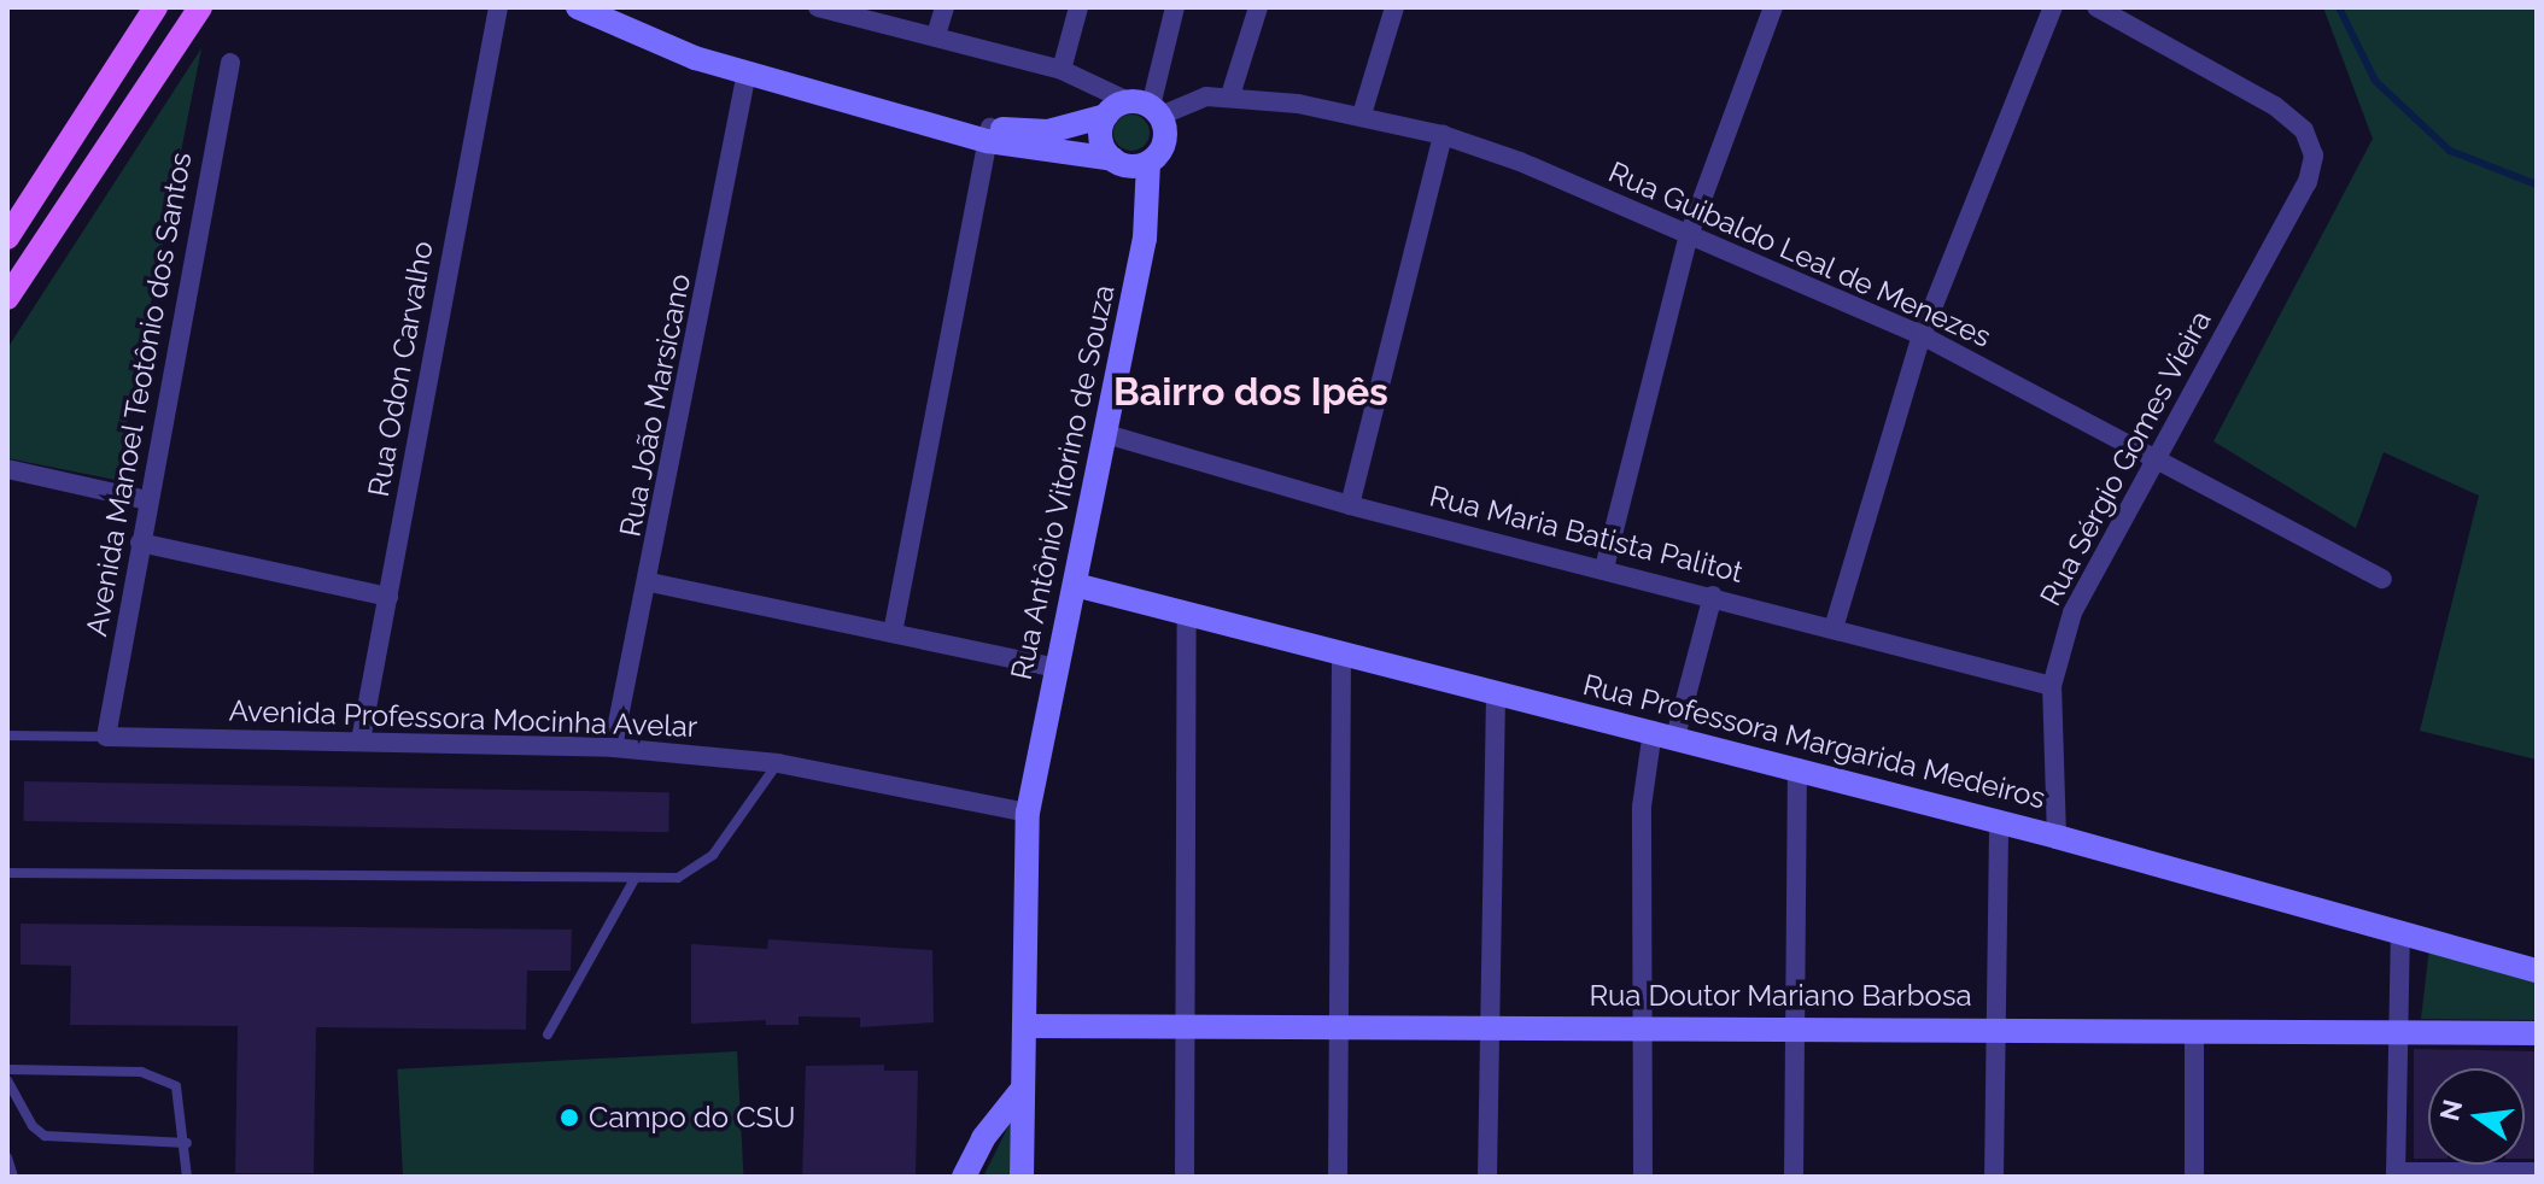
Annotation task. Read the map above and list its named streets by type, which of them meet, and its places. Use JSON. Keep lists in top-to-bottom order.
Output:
{
  "streets": {
    "main road": ["Rua Antônio Vitorino de Souza", "Rua Professora Margarida Medeiros", "Rua Doutor Mariano Barbosa"],
    "street": [
      "Rua Guibaldo Leal de Menezes",
      "Rua Odon Carvalho",
      "Avenida Manoel Teotônio dos Santos",
      "Rua João Marsicano",
      "Rua Sérgio Gomes Vieira",
      "Rua Maria Batista Palitot",
      "Avenida Professora Mocinha Avelar"
    ]
  },
  "crossings": [
    ["Rua Guibaldo Leal de Menezes", "Rua Sérgio Gomes Vieira"],
    ["Rua Guibaldo Leal de Menezes", "Rua Antônio Vitorino de Souza"],
    ["Rua Odon Carvalho", "Avenida Professora Mocinha Avelar"],
    ["Avenida Manoel Teotônio dos Santos", "Avenida Professora Mocinha Avelar"],
    ["Rua João Marsicano", "Avenida Professora Mocinha Avelar"],
    ["Rua Sérgio Gomes Vieira", "Rua Maria Batista Palitot"],
    ["Rua Sérgio Gomes Vieira", "Rua Professora Margarida Medeiros"],
    ["Rua Antônio Vitorino de Souza", "Rua Maria Batista Palitot"],
    ["Rua Antônio Vitorino de Souza", "Avenida Professora Mocinha Avelar"],
    ["Rua Antônio Vitorino de Souza", "Rua Professora Margarida Medeiros"],
    ["Rua Antônio Vitorino de Souza", "Rua Doutor Mariano Barbosa"]
  ],
  "districts": ["Bairro dos Ipês"],
  "places": ["Campo do CSU"],
  "north": "left"
}
